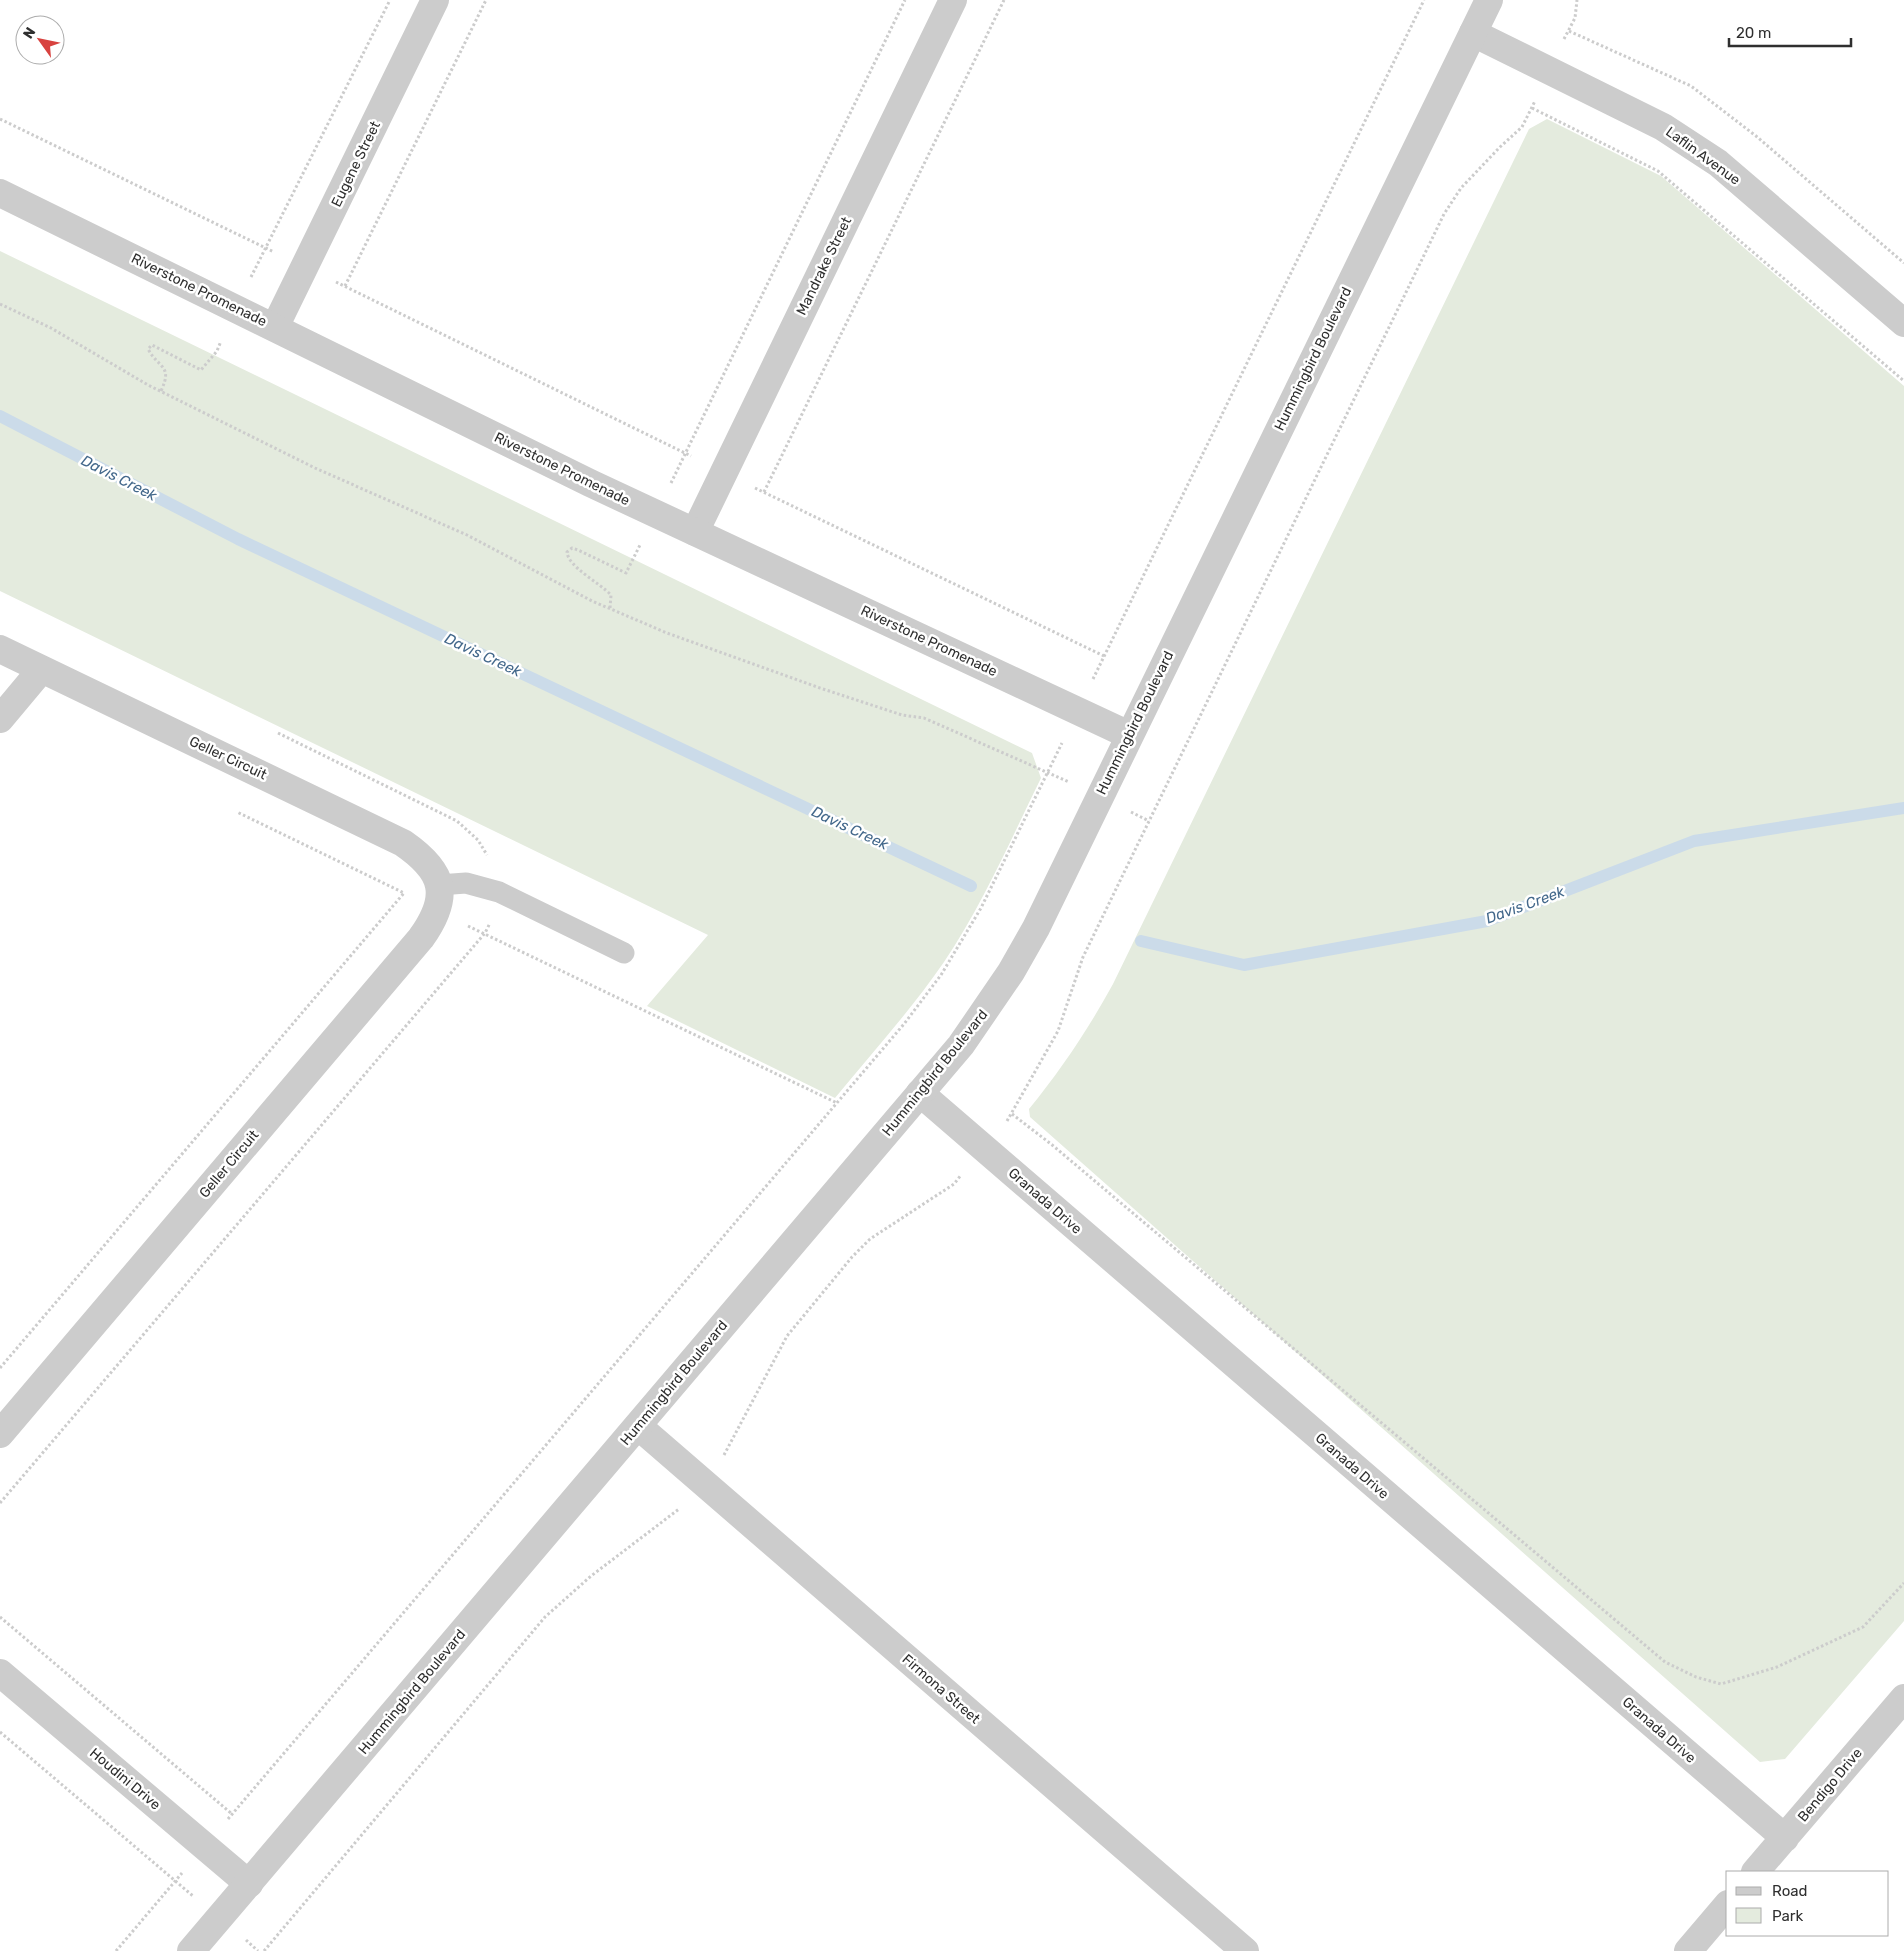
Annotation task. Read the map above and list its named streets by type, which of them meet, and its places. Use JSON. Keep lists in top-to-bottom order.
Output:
{
  "streets": {
    "street": [
      "Laflin Avenue",
      "Eugene Street",
      "Mandrake Street",
      "Riverstone Promenade",
      "Hummingbird Boulevard",
      "Geller Circuit",
      "Granada Drive",
      "Firmona Street",
      "Houdini Drive",
      "Bendigo Drive"
    ]
  },
  "crossings": [
    ["Laflin Avenue", "Hummingbird Boulevard"],
    ["Eugene Street", "Riverstone Promenade"],
    ["Mandrake Street", "Riverstone Promenade"],
    ["Riverstone Promenade", "Hummingbird Boulevard"],
    ["Hummingbird Boulevard", "Granada Drive"],
    ["Hummingbird Boulevard", "Firmona Street"],
    ["Hummingbird Boulevard", "Houdini Drive"],
    ["Granada Drive", "Bendigo Drive"]
  ],
  "water": ["Davis Creek"],
  "legend": ["Road", "Park"],
  "scale_bar": "20 m",
  "north": "top left"
}
